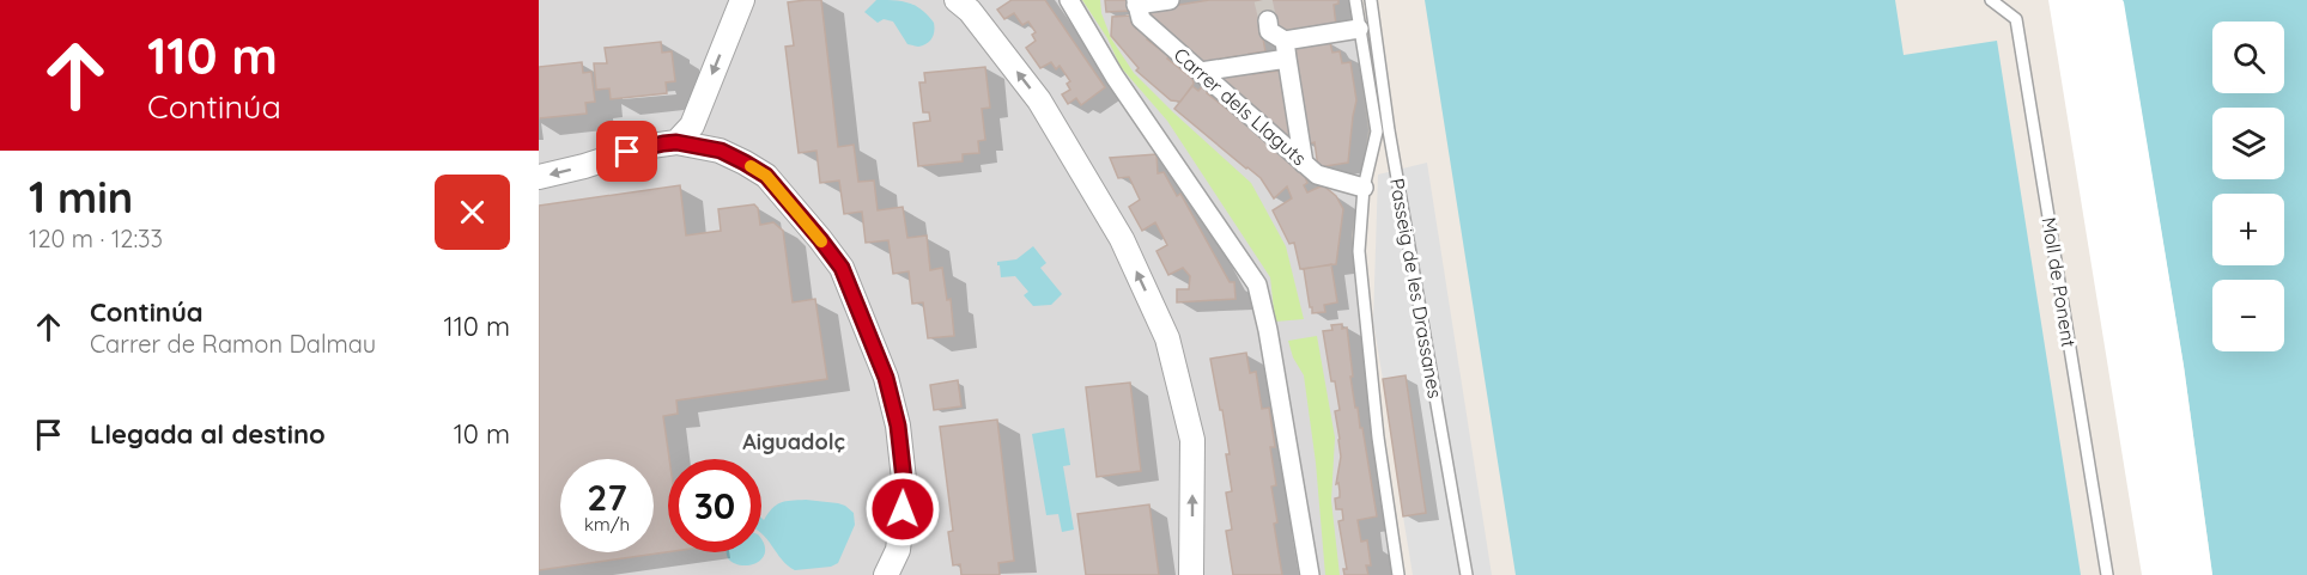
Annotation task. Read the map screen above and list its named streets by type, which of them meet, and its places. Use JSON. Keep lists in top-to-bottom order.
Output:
{
  "streets": {
    "street": ["Carrer dels Llaguts"],
    "lane": ["Moll de Ponent", "Passeig de les Drassanes"]
  },
  "crossings": [
    ["Carrer dels Llaguts", "Passeig de les Drassanes"]
  ],
  "districts": ["Aiguadolç"],
  "page": {
    "turn": ["110 m", "Continúa"],
    "map_buttons": ["+", "−"],
    "heading": ["1 min", "120 m · 12:33"],
    "list": [
      {
        "name": "Continúa",
        "note": "Carrer de Ramon Dalmau",
        "value": "110 m"
      },
      {
        "name": "Llegada al destino",
        "value": "10 m"
      }
    ],
    "speed": "27 km/h",
    "limit": "30"
  }
}
